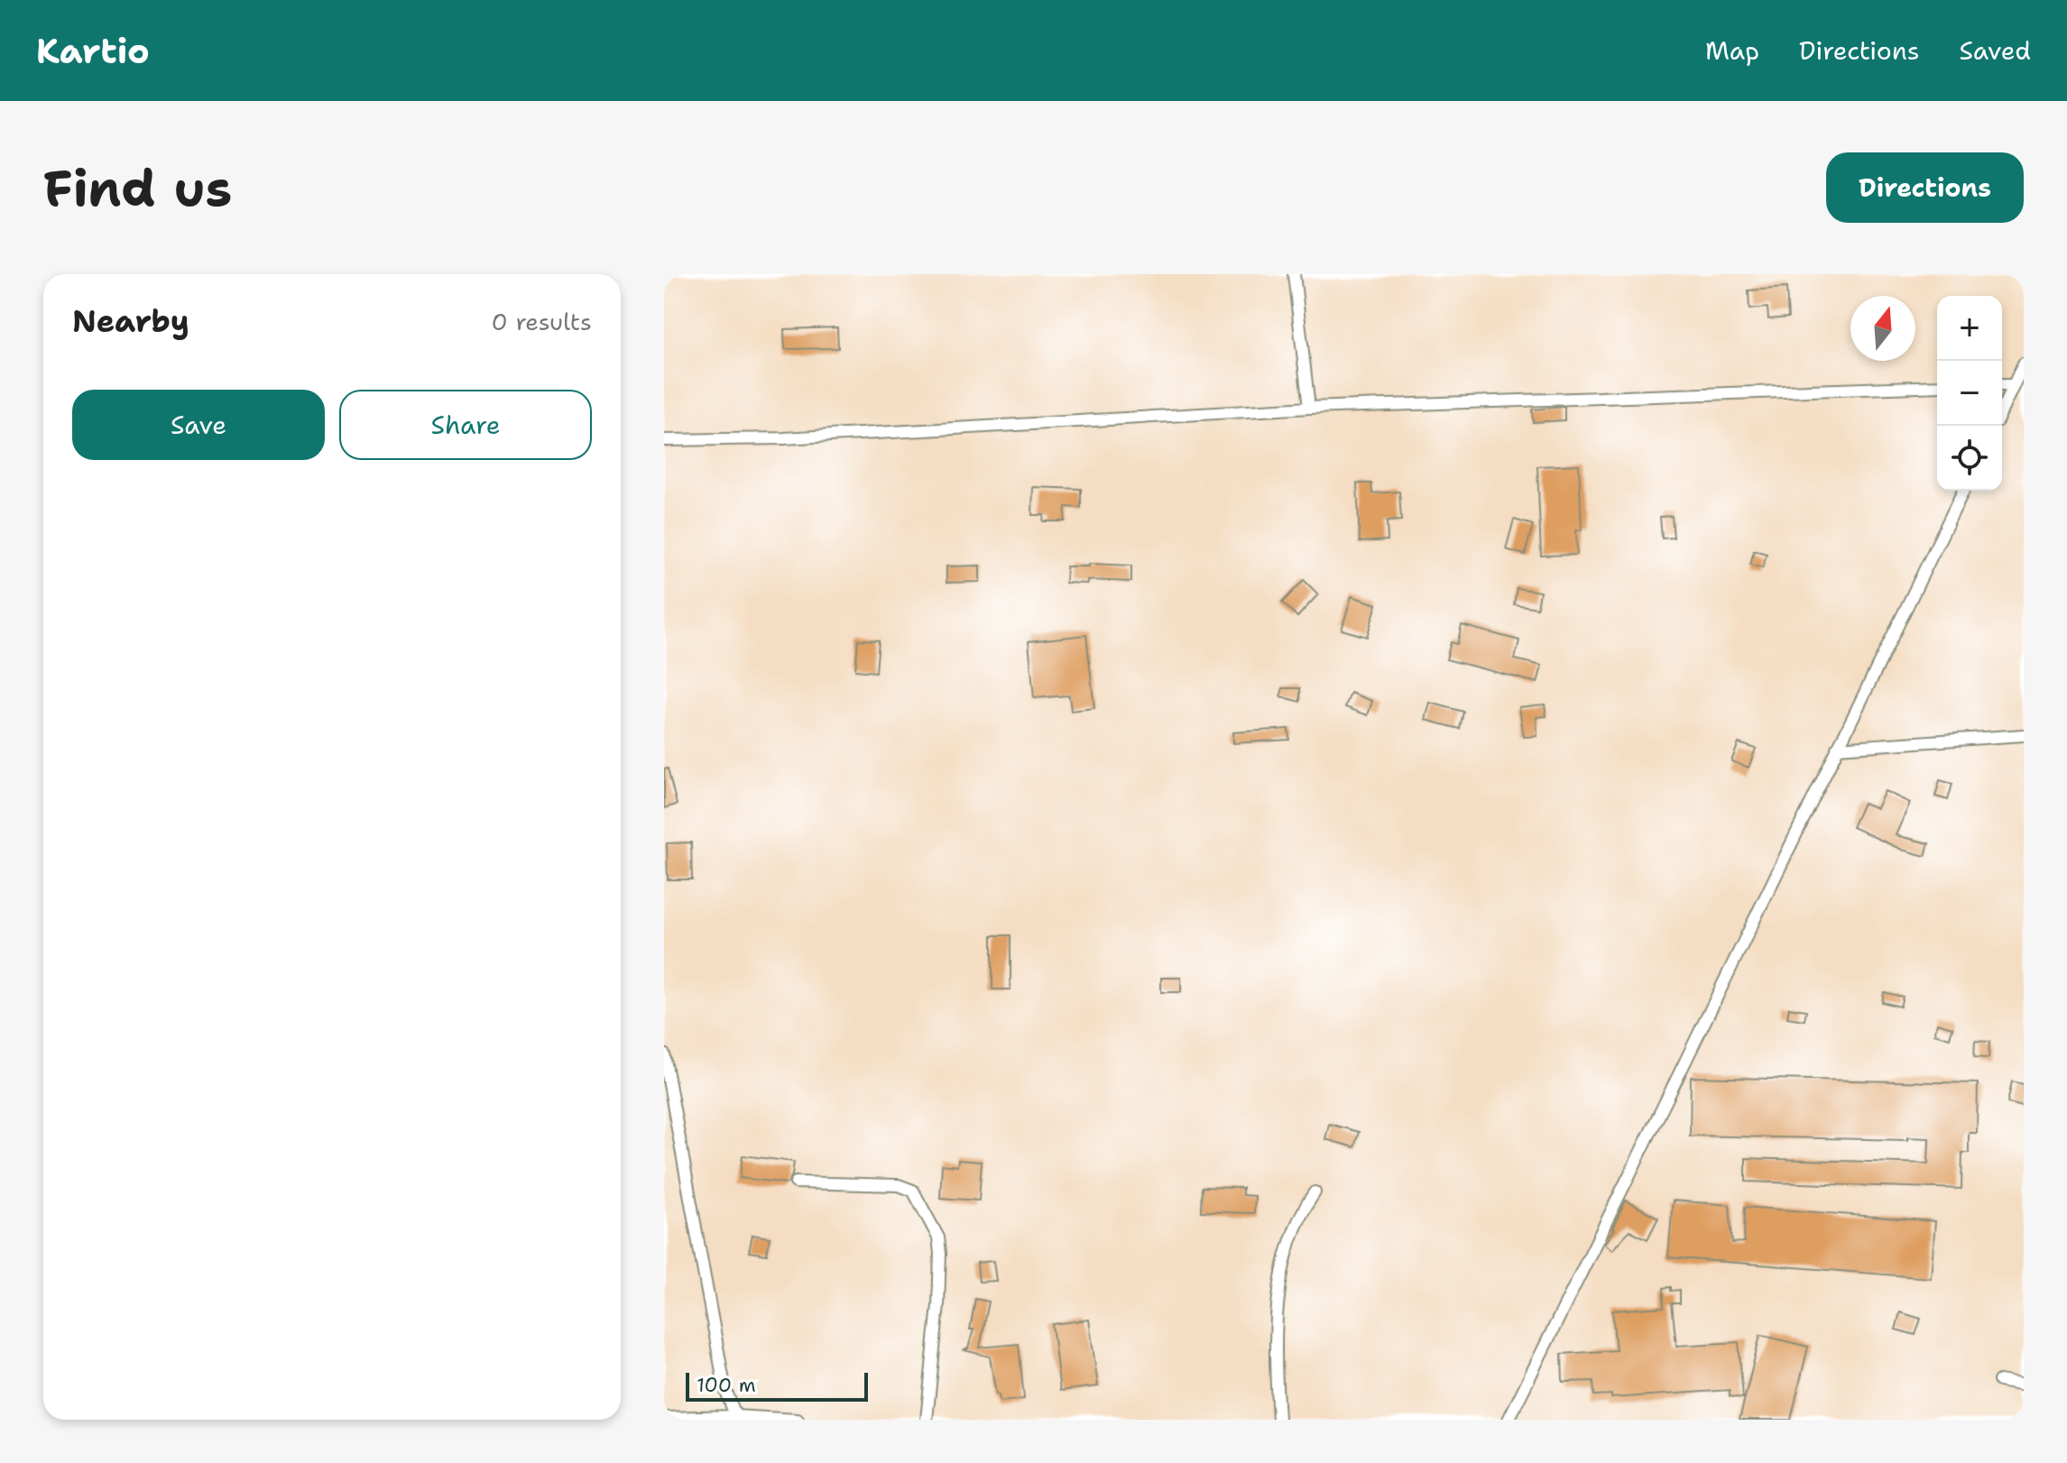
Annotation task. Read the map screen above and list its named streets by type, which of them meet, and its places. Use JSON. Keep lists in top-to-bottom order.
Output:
{
  "scale_bar": "100 m",
  "north": "top",
  "page": {
    "header": "Kartio",
    "nav": ["Map", "Directions", "Saved"],
    "buttons": [
      "Directions",
      ["Save", "Share"]
    ],
    "title": "Find us",
    "heading": ["Nearby", "0 results"],
    "map_buttons": ["+", "−"],
    "scale": "100 m"
  }
}
